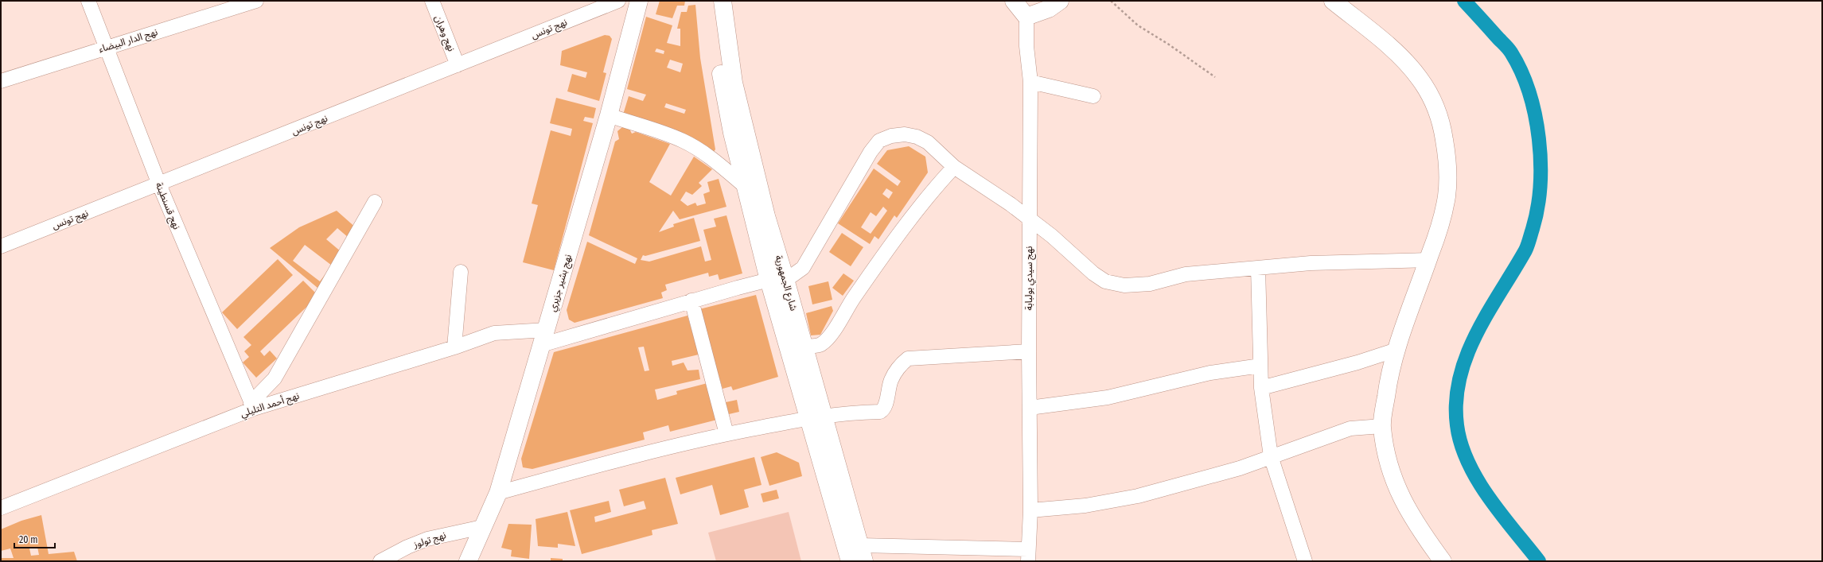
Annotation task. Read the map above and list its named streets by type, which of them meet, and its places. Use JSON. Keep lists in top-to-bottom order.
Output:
{
  "streets": {
    "street": [
      "نهج تونس",
      "نهج وهران",
      "نهج الدار البيضاء",
      "نهج قسنطينة",
      "نهج سيدي بولبابة",
      "نهج بشير جزيري",
      "شارع الجمهورية",
      "نهج أحمد التليلي",
      "نهج تولوز"
    ]
  },
  "crossings": [
    ["نهج تونس", "نهج وهران"],
    ["نهج تونس", "نهج قسنطينة"],
    ["نهج الدار البيضاء", "نهج قسنطينة"],
    ["نهج قسنطينة", "نهج أحمد التليلي"],
    ["نهج سيدي بولبابة", "نهج أحمد التليلي"],
    ["نهج بشير جزيري", "نهج أحمد التليلي"],
    ["نهج بشير جزيري", "نهج تولوز"],
    ["شارع الجمهورية", "نهج أحمد التليلي"]
  ],
  "scale_bar": "20 m"
}
